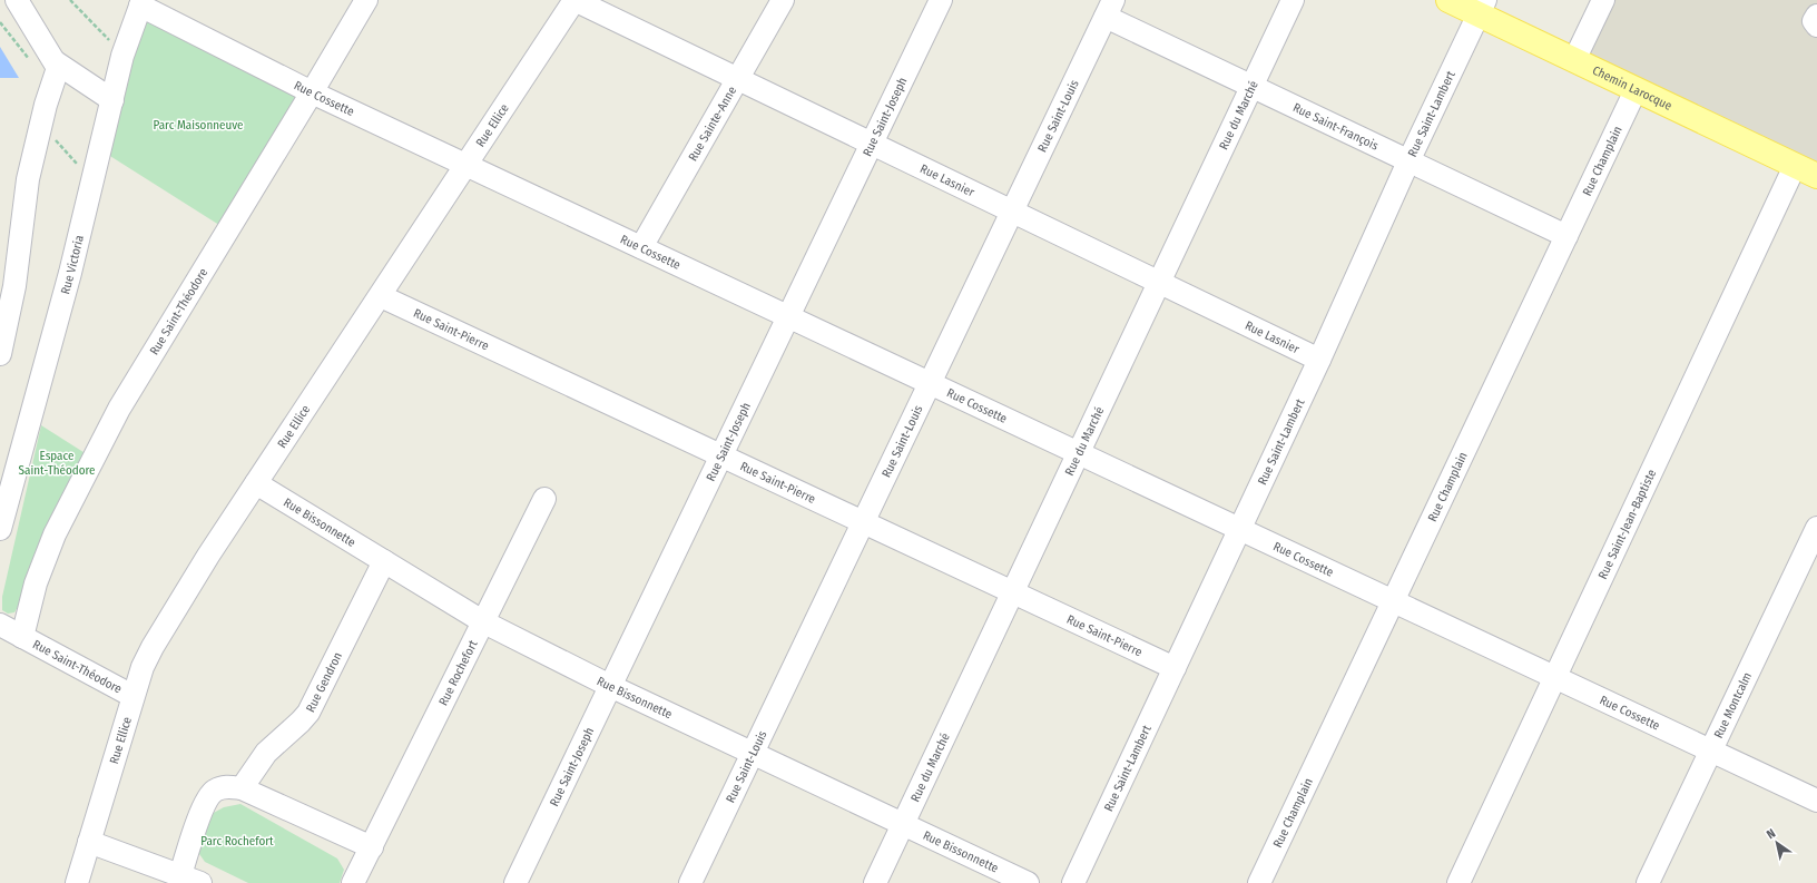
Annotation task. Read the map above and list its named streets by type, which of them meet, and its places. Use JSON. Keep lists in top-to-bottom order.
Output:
{
  "streets": {
    "main road": ["Chemin Larocque"],
    "street": [
      "Rue Cossette",
      "Rue Saint-Lambert",
      "Rue Saint-Louis",
      "Rue du Marché",
      "Rue Saint-Joseph",
      "Rue Sainte-Anne",
      "Rue Ellice",
      "Rue Saint-François",
      "Rue Champlain",
      "Rue Lasnier",
      "Rue Victoria",
      "Rue Saint-Théodore",
      "Rue Saint-Pierre",
      "Rue Bissonnette",
      "Rue Saint-Jean-Baptiste",
      "Rue Rochefort",
      "Rue Gendron",
      "Rue Montcalm"
    ]
  },
  "crossings": [
    ["Chemin Larocque", "Rue Saint-Lambert"],
    ["Chemin Larocque", "Rue Champlain"],
    ["Chemin Larocque", "Rue Saint-Jean-Baptiste"],
    ["Rue Cossette", "Rue Saint-Lambert"],
    ["Rue Cossette", "Rue Saint-Louis"],
    ["Rue Cossette", "Rue du Marché"],
    ["Rue Cossette", "Rue Saint-Joseph"],
    ["Rue Cossette", "Rue Sainte-Anne"],
    ["Rue Cossette", "Rue Ellice"],
    ["Rue Cossette", "Rue Champlain"],
    ["Rue Cossette", "Rue Victoria"],
    ["Rue Cossette", "Rue Saint-Théodore"],
    ["Rue Cossette", "Rue Saint-Jean-Baptiste"],
    ["Rue Cossette", "Rue Montcalm"],
    ["Rue Saint-Lambert", "Rue Saint-François"],
    ["Rue Saint-Lambert", "Rue Lasnier"],
    ["Rue Saint-Lambert", "Rue Saint-Pierre"],
    ["Rue Saint-Louis", "Rue Saint-François"],
    ["Rue Saint-Louis", "Rue Lasnier"],
    ["Rue Saint-Louis", "Rue Saint-Pierre"],
    ["Rue Saint-Louis", "Rue Bissonnette"],
    ["Rue du Marché", "Rue Saint-François"],
    ["Rue du Marché", "Rue Lasnier"],
    ["Rue du Marché", "Rue Saint-Pierre"],
    ["Rue du Marché", "Rue Bissonnette"],
    ["Rue Saint-Joseph", "Rue Lasnier"],
    ["Rue Saint-Joseph", "Rue Saint-Pierre"],
    ["Rue Saint-Joseph", "Rue Bissonnette"],
    ["Rue Sainte-Anne", "Rue Lasnier"],
    ["Rue Ellice", "Rue Lasnier"],
    ["Rue Ellice", "Rue Saint-Théodore"],
    ["Rue Ellice", "Rue Saint-Pierre"],
    ["Rue Ellice", "Rue Bissonnette"],
    ["Rue Saint-François", "Rue Champlain"],
    ["Rue Bissonnette", "Rue Rochefort"],
    ["Rue Bissonnette", "Rue Gendron"]
  ],
  "parks": ["Parc Maisonneuve", "Espace Saint-Théodore", "Parc Rochefort"],
  "north": "top left"
}
